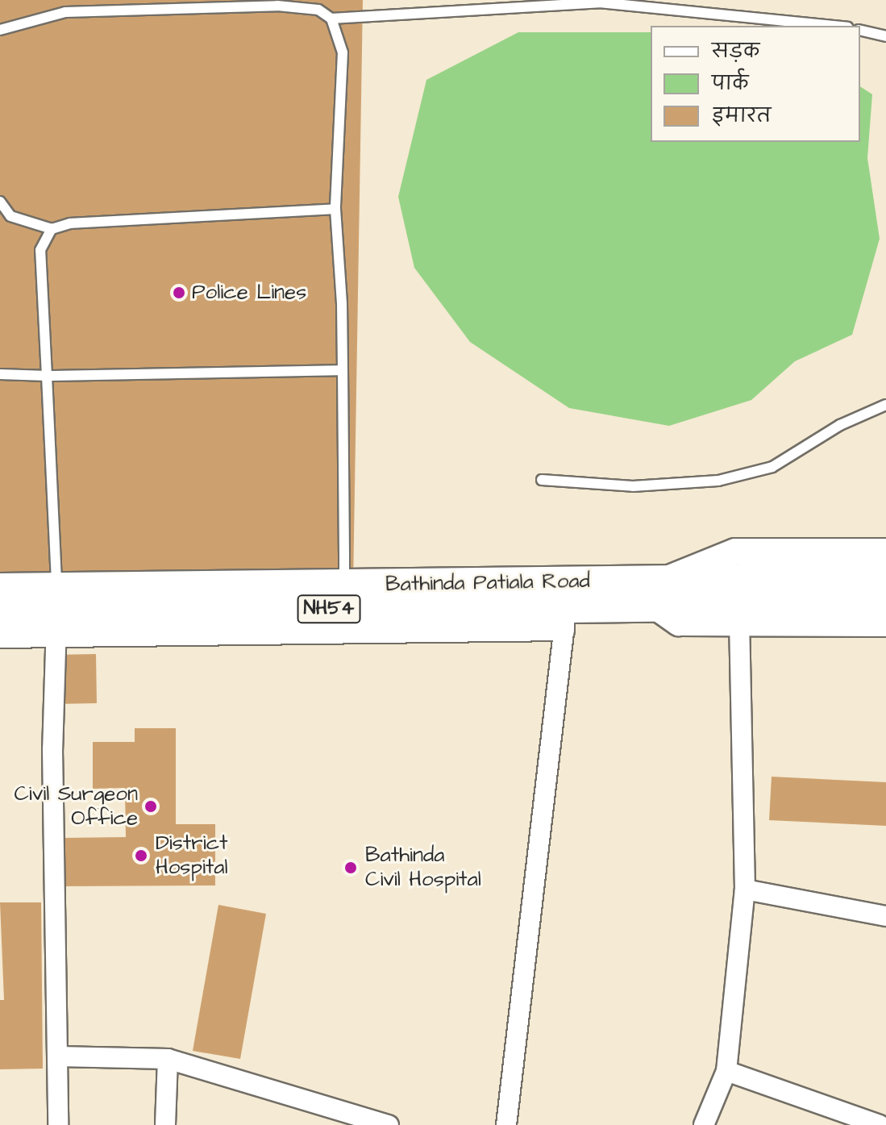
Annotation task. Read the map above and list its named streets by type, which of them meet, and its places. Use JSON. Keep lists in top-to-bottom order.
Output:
{
  "streets": {
    "highway": ["Bathinda Patiala Road", "NH54"]
  },
  "crossings": [
    ["Bathinda Patiala Road", "NH54"]
  ],
  "places": [
    "Police Lines",
    "Civil Surgeon Office",
    "District Hospital",
    "Bathinda Civil Hospital"
  ],
  "legend": ["सड़क", "पार्क", "इमारत"]
}
